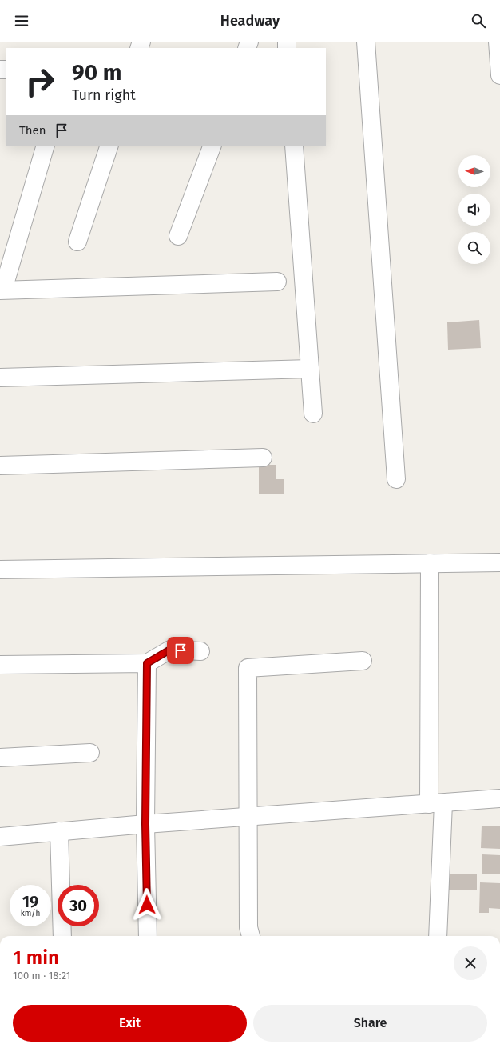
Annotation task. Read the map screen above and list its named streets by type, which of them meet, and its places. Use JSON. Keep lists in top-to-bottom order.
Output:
{
  "north": "left",
  "page": {
    "header": "Headway",
    "turn": ["90 m", "Turn right"],
    "then": "Then",
    "speed": "19 km/h",
    "limit": "30",
    "heading": ["1 min", "100 m · 18:21"],
    "buttons": ["Exit", "Share"]
  }
}
